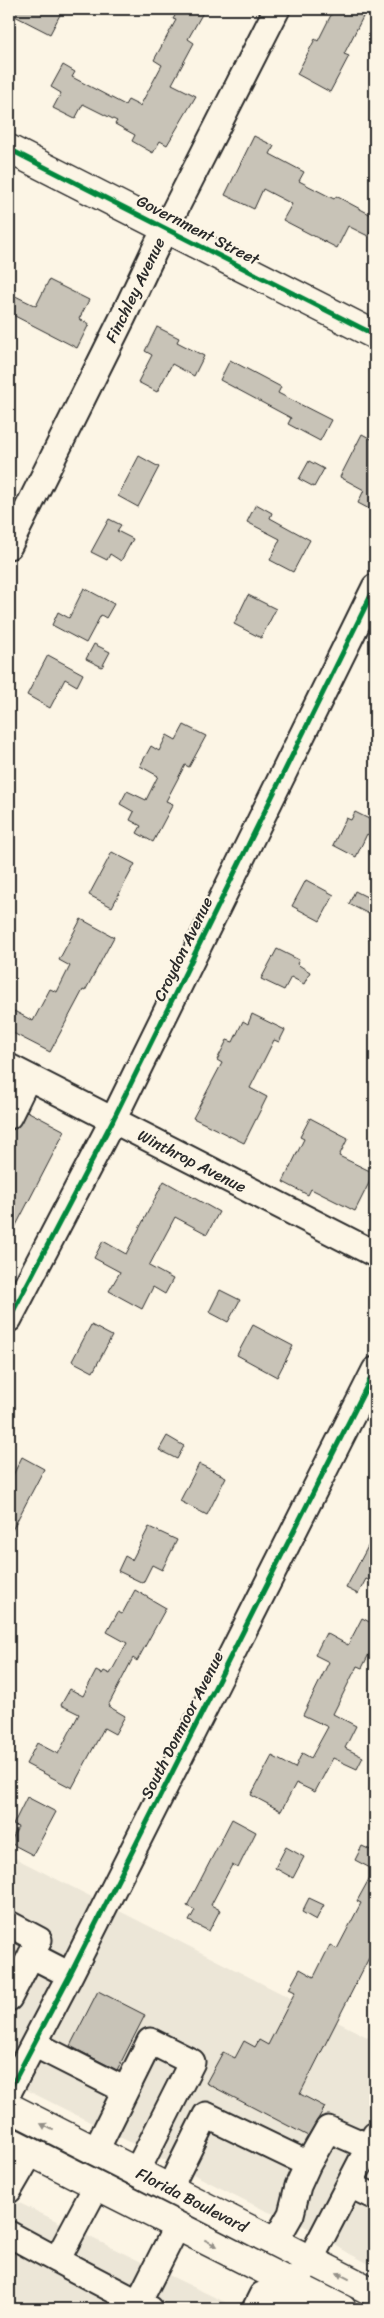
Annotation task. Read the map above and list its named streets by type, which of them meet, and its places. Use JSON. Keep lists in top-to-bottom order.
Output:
{
  "streets": {
    "main road": ["Government Street", "Florida Boulevard"],
    "street": [
      "Finchley Avenue",
      "Croydon Avenue",
      "Winthrop Avenue",
      "South Donmoor Avenue"
    ]
  },
  "crossings": [
    ["Government Street", "Finchley Avenue"],
    ["Croydon Avenue", "Winthrop Avenue"]
  ]
}
